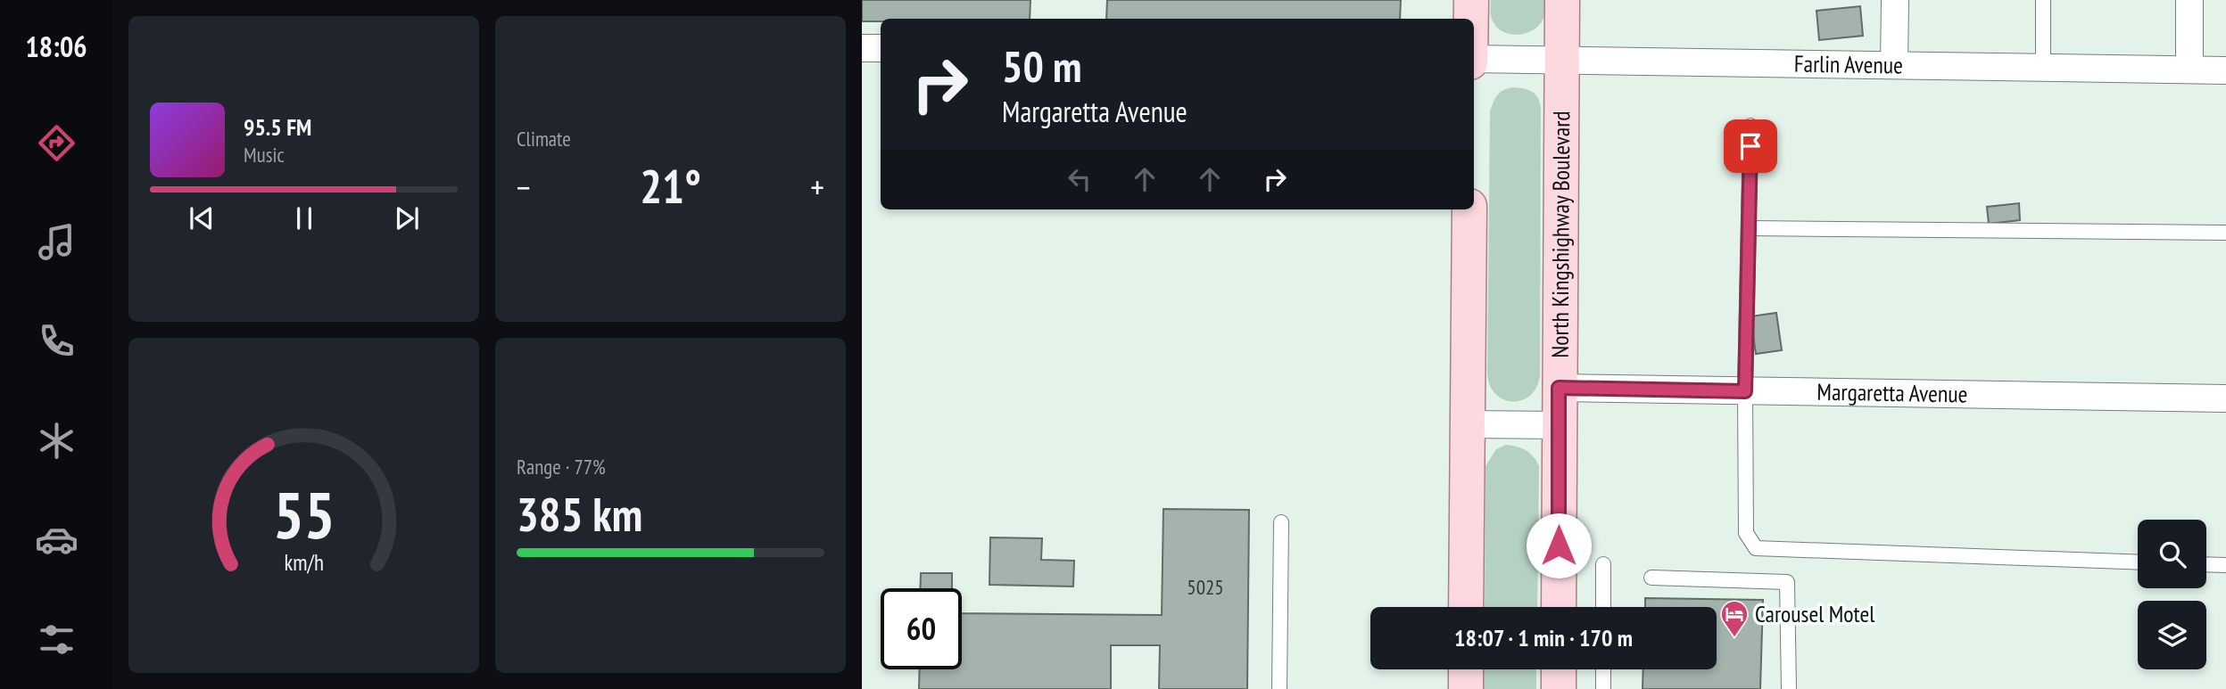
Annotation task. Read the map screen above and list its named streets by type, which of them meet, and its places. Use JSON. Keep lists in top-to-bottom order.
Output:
{
  "streets": {
    "main road": ["North Kingshighway Boulevard"],
    "street": ["Farlin Avenue", "Margaretta Avenue"]
  },
  "crossings": [
    ["Farlin Avenue", "North Kingshighway Boulevard"],
    ["North Kingshighway Boulevard", "Margaretta Avenue"]
  ],
  "places": {
    "hotel": ["Carousel Motel"]
  },
  "house_numbers": ["5025"],
  "page": {
    "tabs": "18:06",
    "tile": [
      "Climate",
      ["Range · 77%", "385 km"]
    ],
    "turn": ["50 m", "Margaretta Avenue"],
    "song": ["95.5 FM", "Music"],
    "heat": ["−", "21°", "+"],
    "limit": "60",
    "trip": "18:07 · 1 min · 170 m",
    "gauge": ["55", "km/h"]
  }
}
